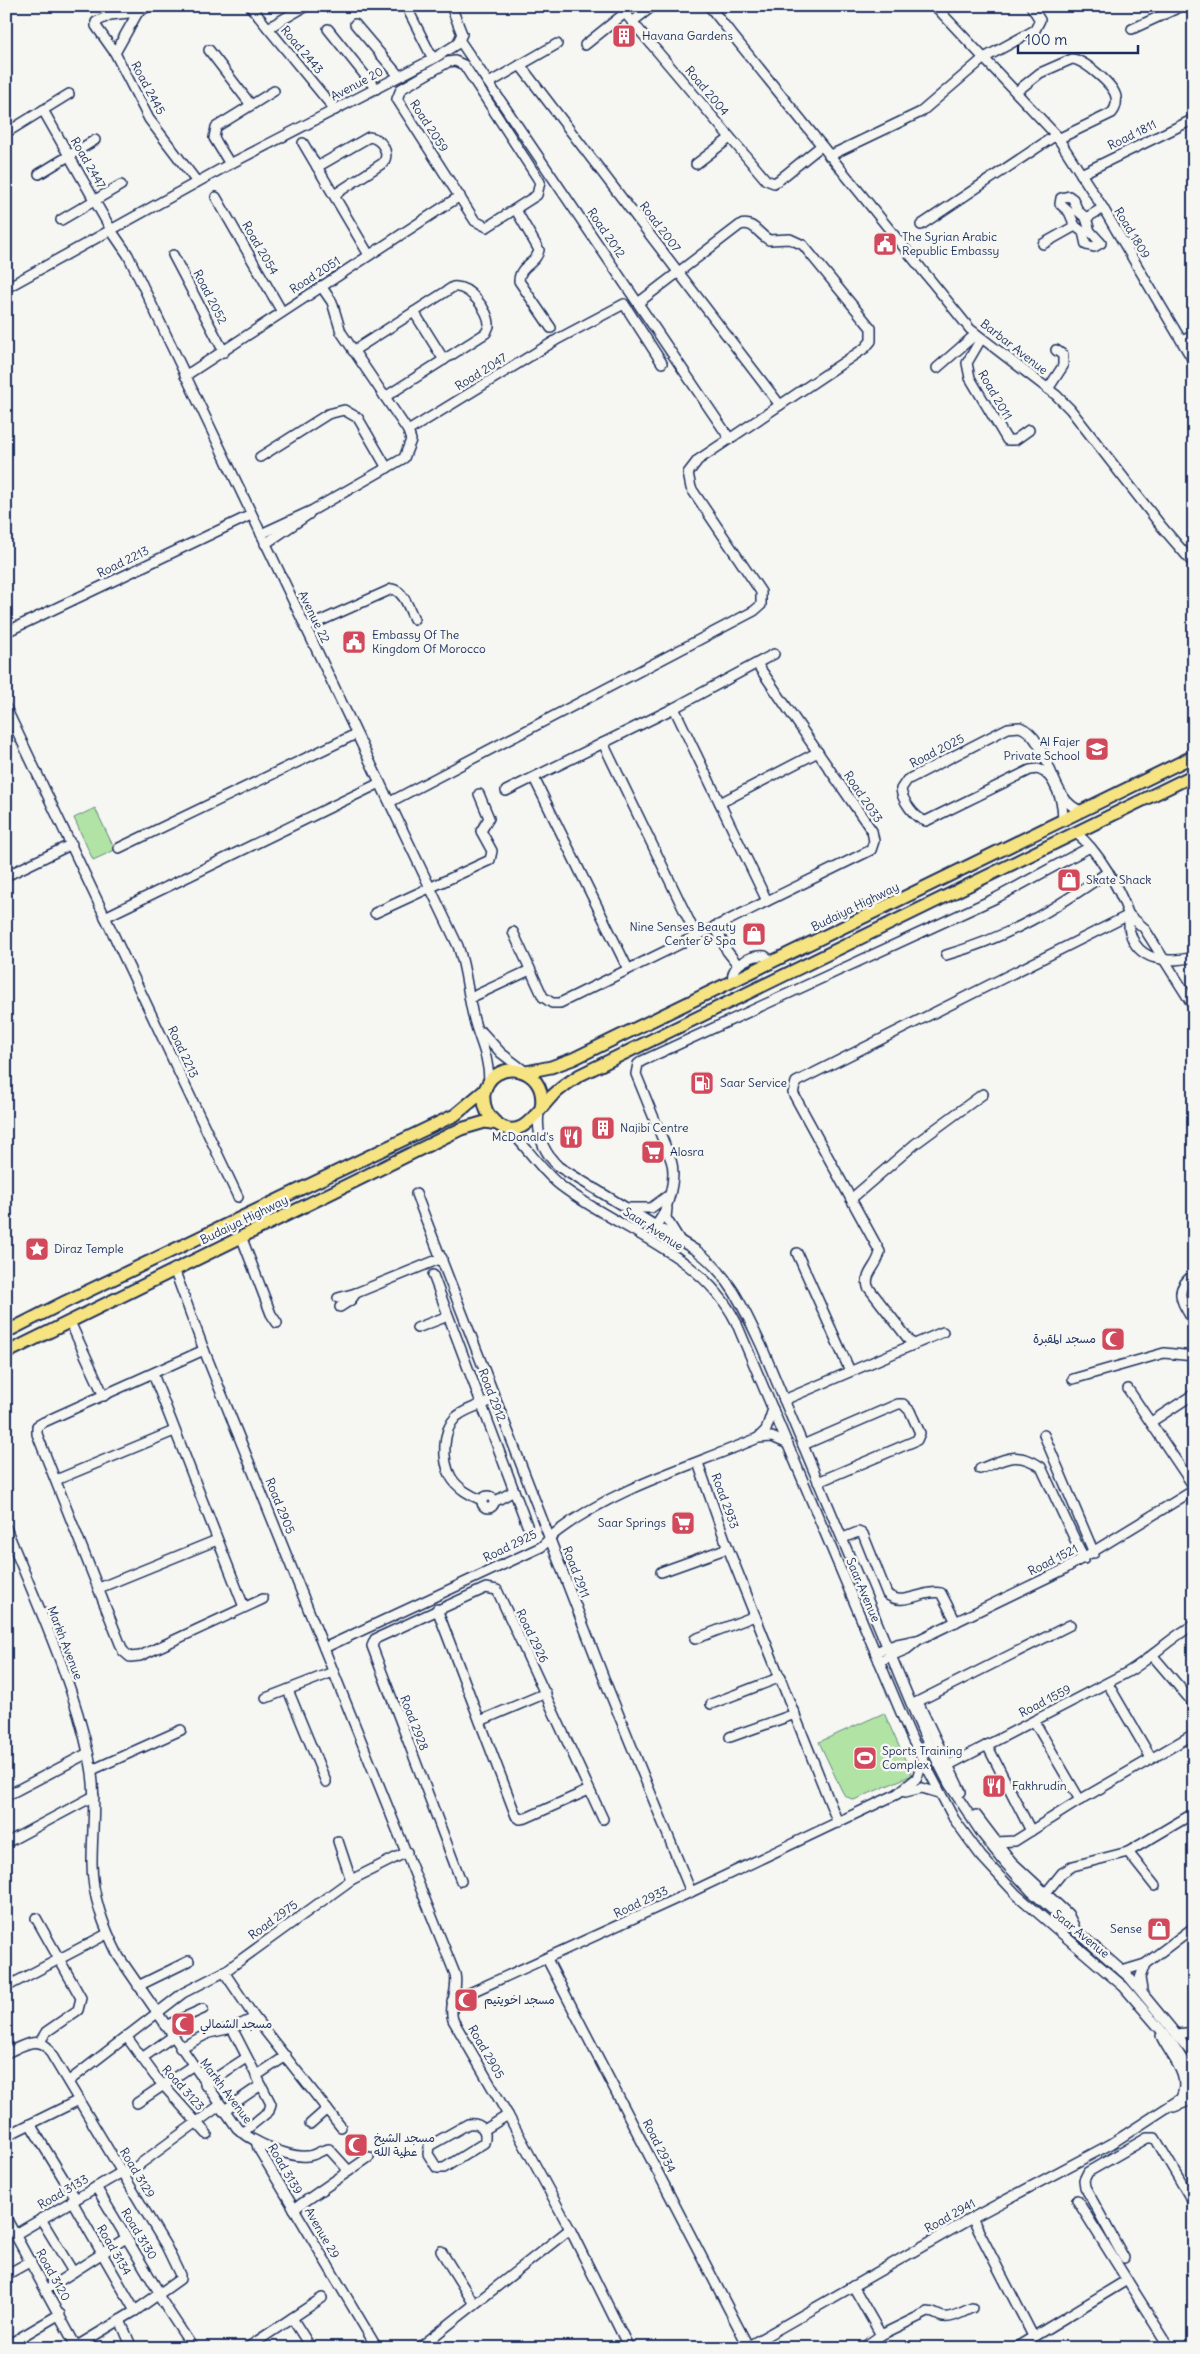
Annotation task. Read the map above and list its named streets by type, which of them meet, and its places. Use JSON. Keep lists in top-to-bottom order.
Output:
{
  "streets": {
    "main road": ["Budaiya Highway"],
    "street": [
      "Road 2443",
      "Avenue 20",
      "Road 2445",
      "Road 2004",
      "Road 2059",
      "Road 1811",
      "Road 2447",
      "Road 2007",
      "Road 2012",
      "Road 1809",
      "Road 2054",
      "Road 2051",
      "Road 2052",
      "Barbar Avenue",
      "Road 2047",
      "Road 2011",
      "Road 2213",
      "Avenue 22",
      "Road 2025",
      "Road 2033",
      "Saar Avenue",
      "Road 2912",
      "Road 2933",
      "Road 2905",
      "Road 2925",
      "Road 1521",
      "Road 2911",
      "Road 2926",
      "Markh Avenue",
      "Road 1559",
      "Road 2928",
      "Road 2975",
      "Road 3123",
      "Road 2934",
      "Road 3139",
      "Road 3129",
      "Road 3133",
      "Road 2941",
      "Avenue 29",
      "Road 3130",
      "Road 3134",
      "Road 3120"
    ]
  },
  "crossings": [
    ["Road 2443", "Avenue 20"],
    ["Avenue 20", "Road 2445"],
    ["Avenue 20", "Road 2447"],
    ["Avenue 20", "Road 2012"],
    ["Avenue 20", "Avenue 22"],
    ["Road 2004", "Barbar Avenue"],
    ["Road 2059", "Road 2051"],
    ["Road 1811", "Road 1809"],
    ["Road 2447", "Avenue 22"],
    ["Road 2054", "Road 2051"],
    ["Road 2051", "Road 2052"],
    ["Road 2051", "Avenue 22"],
    ["Barbar Avenue", "Road 2011"],
    ["Road 2213", "Avenue 22"],
    ["Avenue 22", "Budaiya Highway"],
    ["Avenue 22", "Saar Avenue"],
    ["Road 2025", "Budaiya Highway"],
    ["Budaiya Highway", "Saar Avenue"],
    ["Budaiya Highway", "Road 2905"],
    ["Saar Avenue", "Road 2933"],
    ["Saar Avenue", "Road 1521"],
    ["Road 2933", "Road 2905"],
    ["Road 2933", "Road 2925"],
    ["Road 2933", "Road 2911"],
    ["Road 2933", "Road 2934"],
    ["Road 2905", "Road 2925"],
    ["Road 2905", "Road 2975"],
    ["Road 2925", "Road 2911"],
    ["Road 2926", "Road 2928"],
    ["Markh Avenue", "Road 2975"],
    ["Markh Avenue", "Road 3139"],
    ["Markh Avenue", "Road 3133"],
    ["Markh Avenue", "Avenue 29"],
    ["Road 3123", "Road 3133"],
    ["Road 2934", "Road 2941"],
    ["Road 3139", "Avenue 29"],
    ["Road 3129", "Road 3133"],
    ["Road 3129", "Road 3120"],
    ["Road 3133", "Road 3130"],
    ["Road 3133", "Road 3134"],
    ["Road 3133", "Road 3120"],
    ["Road 3130", "Road 3120"],
    ["Road 3134", "Road 3120"]
  ],
  "places": {
    "building": ["Havana Gardens", "Najibi Centre"],
    "public building": ["The Syrian Arabic Republic Embassy", "Embassy Of The Kingdom Of Morocco"],
    "school or university": ["Al Fajer Private School"],
    "shop": ["Skate Shack", "Nine Senses Beauty Center & Spa", "Sense"],
    "fuel station": ["Saar Service"],
    "restaurant": ["McDonald's", "Fakhrudin"],
    "supermarket": ["Alosra", "Saar Springs"],
    "place": ["Diraz Temple"],
    "mosque": [
      "مسجد المقبرة",
      "مسجد اخويتيم",
      "مسجد الشمالي",
      "مسجد الشيخ عطية الله"
    ],
    "sports": ["Sports Training Complex"]
  },
  "scale_bar": "100 m"
}
